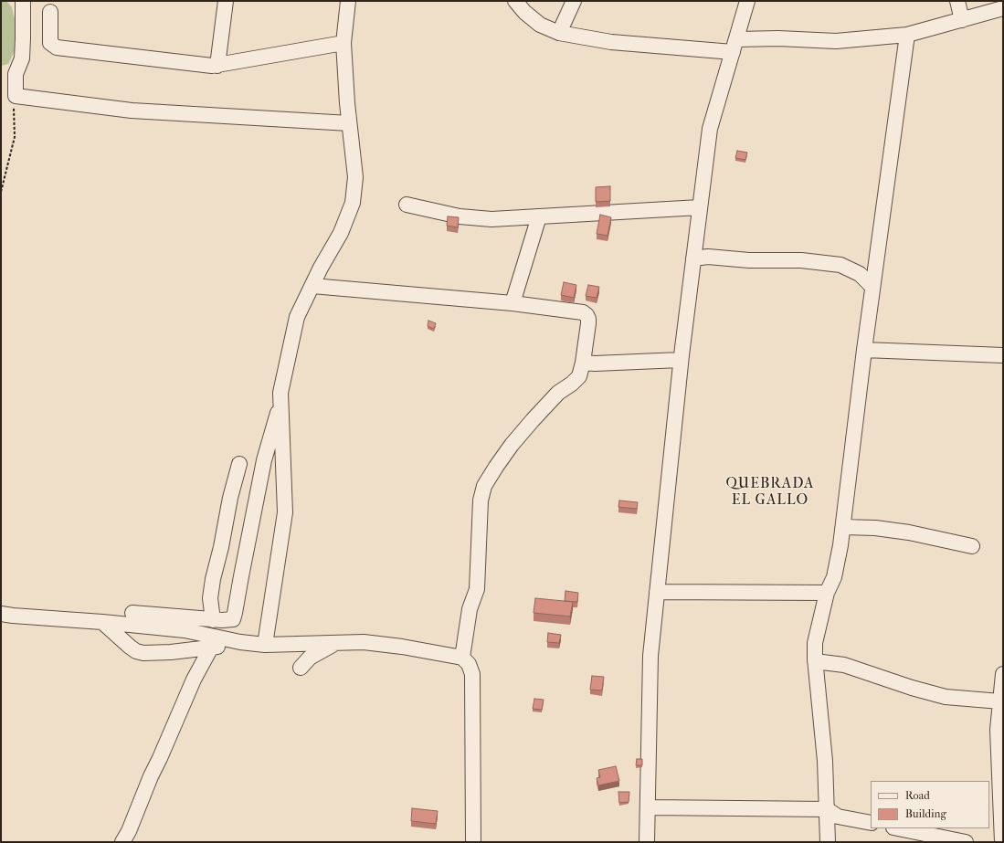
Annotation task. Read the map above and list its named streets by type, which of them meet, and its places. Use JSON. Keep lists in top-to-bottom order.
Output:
{
  "districts": ["QUEBRADA EL GALLO"],
  "legend": ["Road", "Building"]
}
